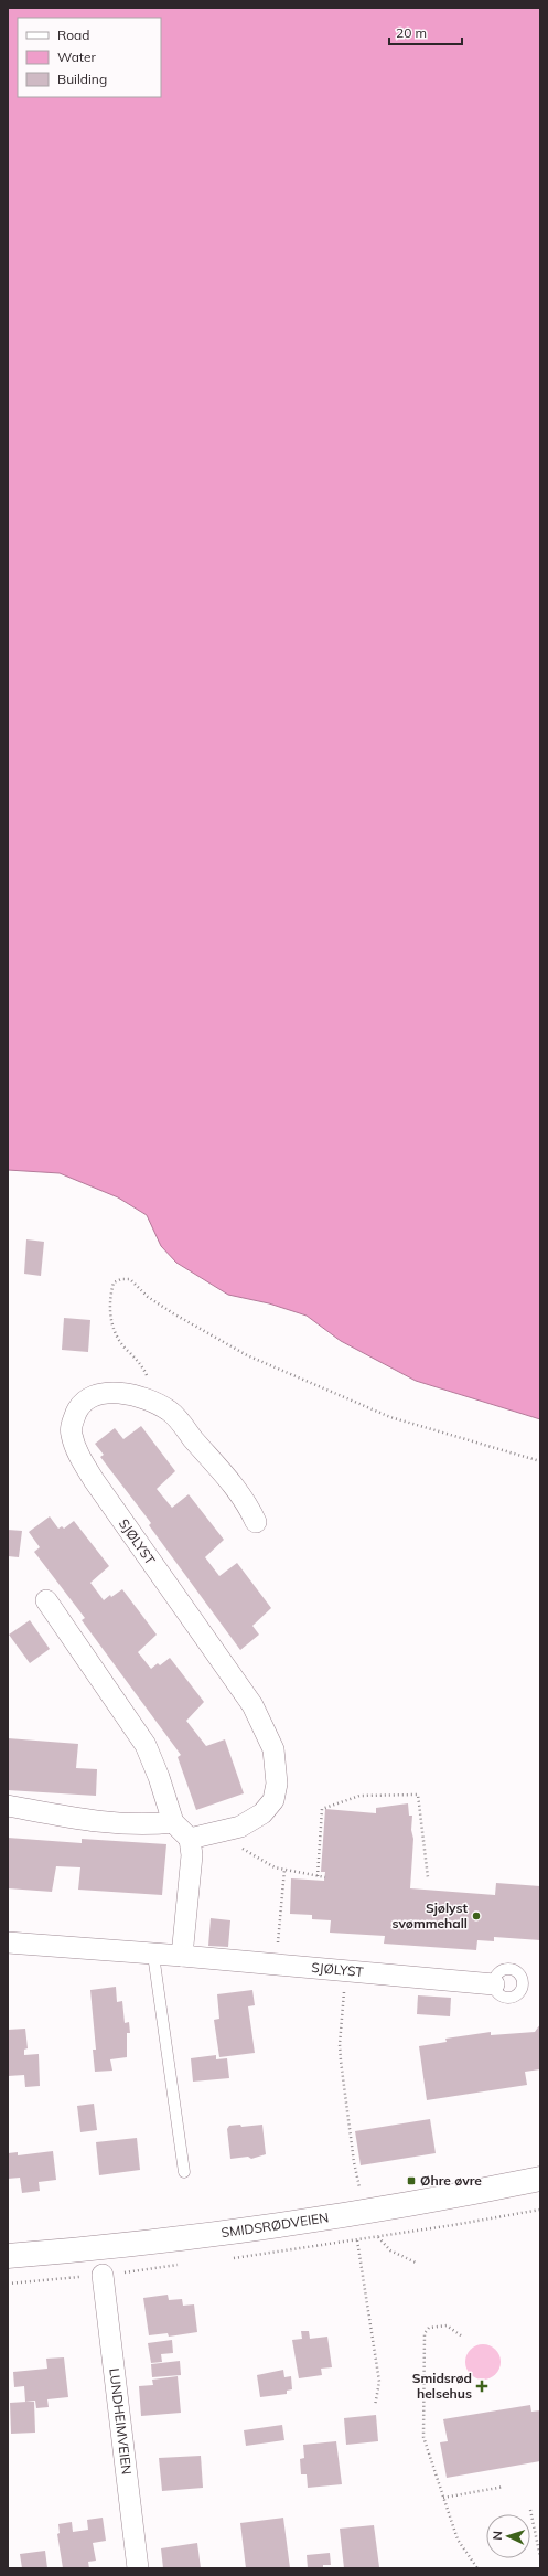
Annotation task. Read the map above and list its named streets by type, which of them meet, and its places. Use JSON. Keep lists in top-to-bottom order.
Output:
{
  "streets": {
    "main road": ["SMIDSRØDVEIEN"],
    "street": ["SJØLYST", "LUNDHEIMVEIEN"]
  },
  "places": {
    "other": ["Sjølyst svømmehall"],
    "transit": ["Øhre øvre"],
    "health": ["Smidsrød helsehus"]
  },
  "legend": ["Road", "Water", "Building"],
  "scale_bar": "20 m",
  "north": "left"
}
